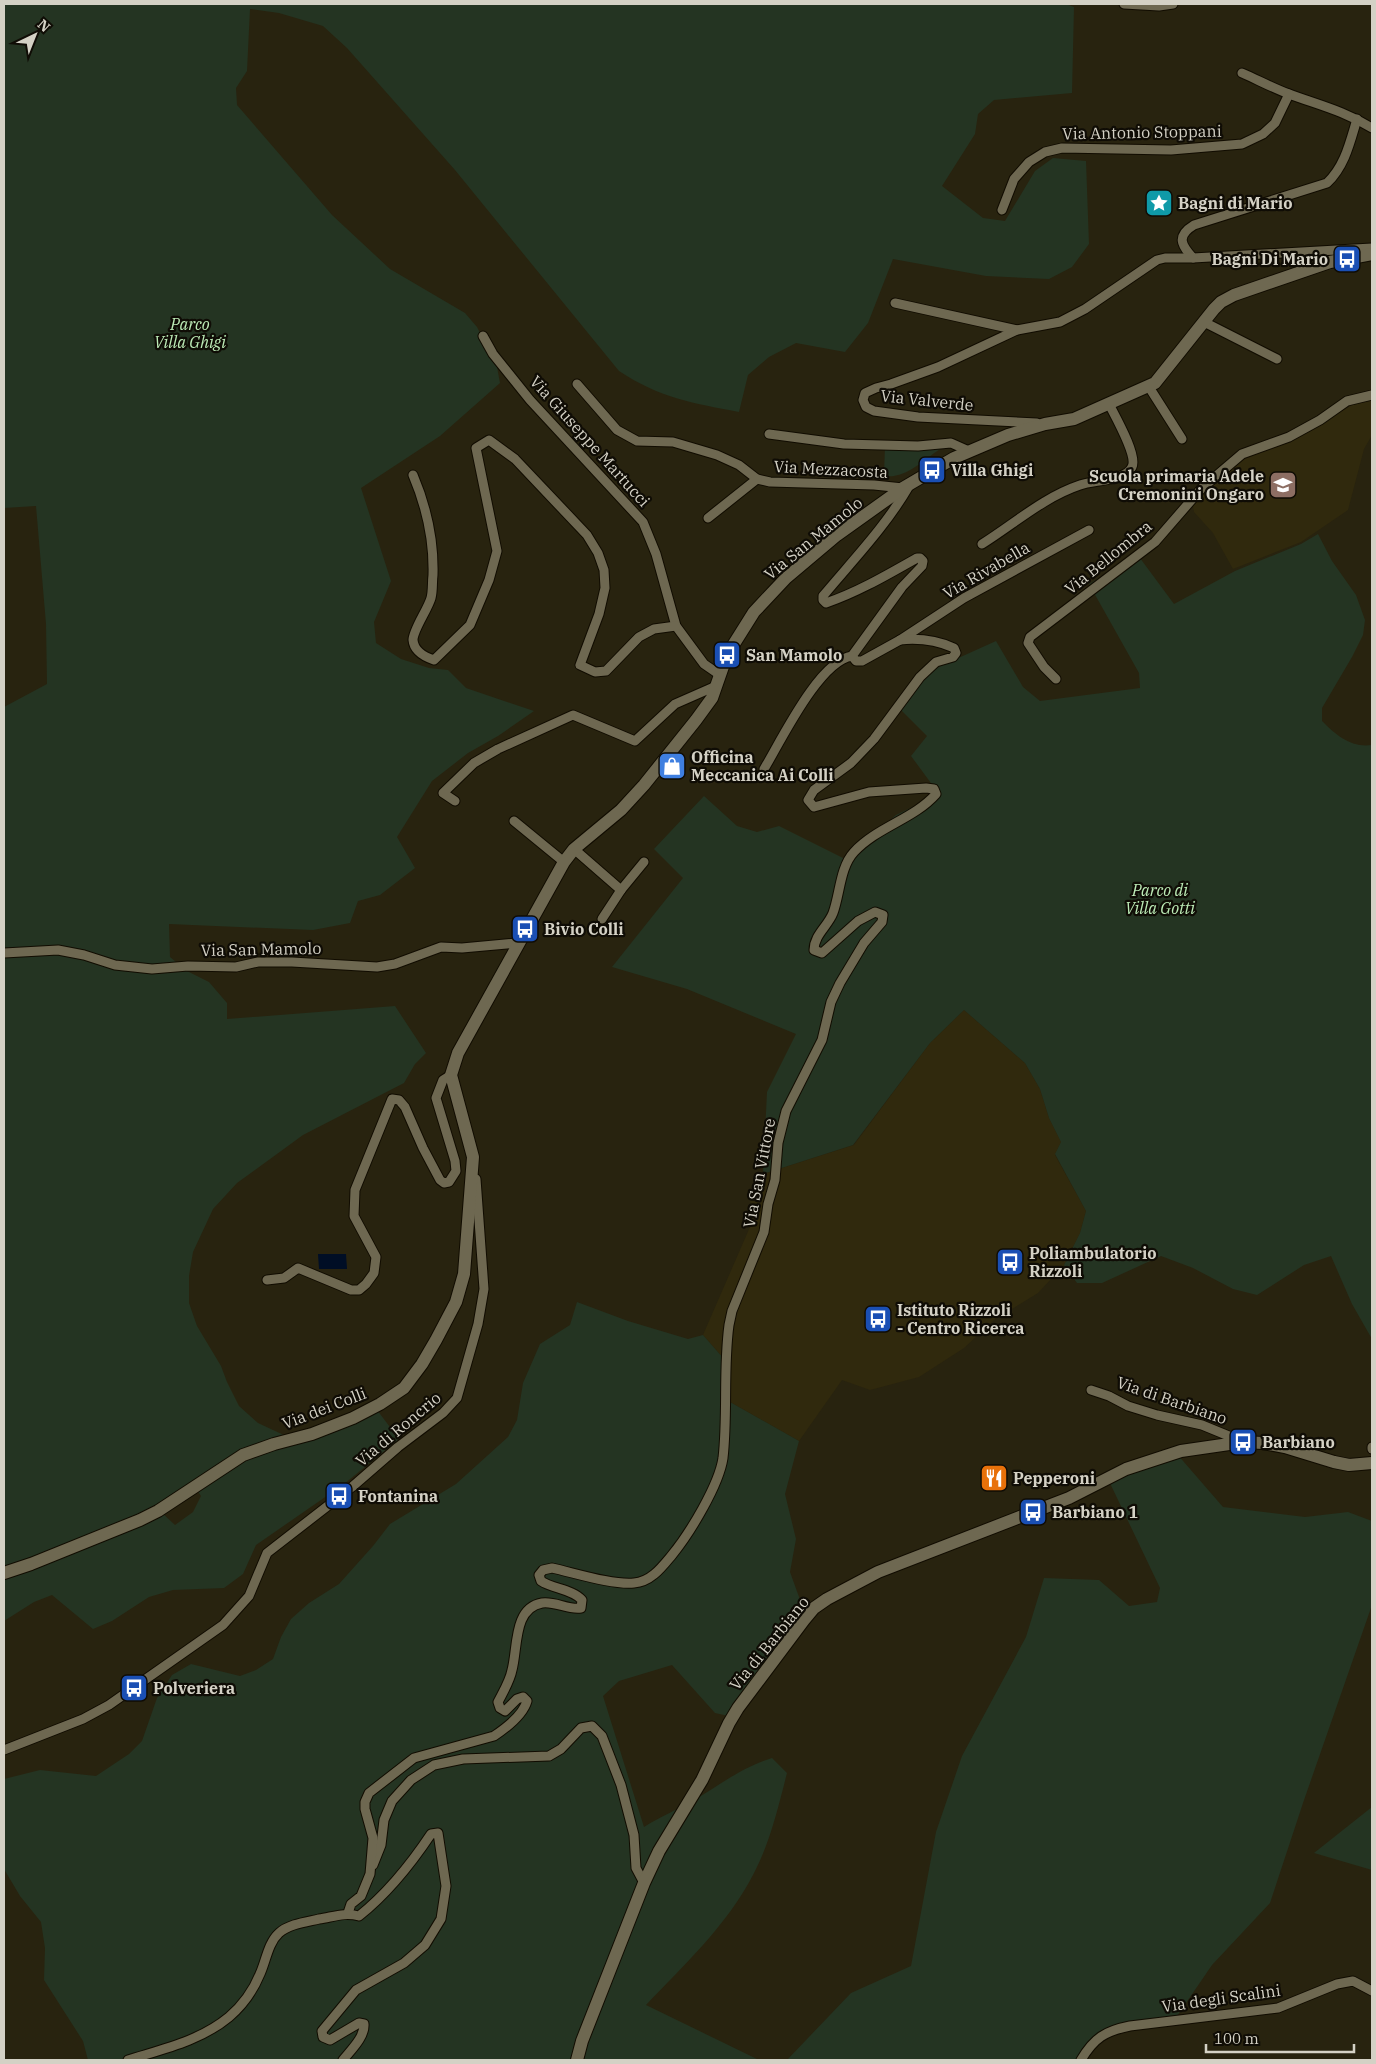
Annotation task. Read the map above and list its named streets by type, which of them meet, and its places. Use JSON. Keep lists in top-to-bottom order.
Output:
{
  "streets": {
    "main road": ["Via San Mamolo", "Via di Barbiano", "Via dei Colli"],
    "street": [
      "Via Antonio Stoppani",
      "Via Valverde",
      "Via Giuseppe Martucci",
      "Via Mezzacosta",
      "Via Bellombra",
      "Via Rivabella",
      "Via San Vittore",
      "Via di Roncrio",
      "Via degli Scalini"
    ]
  },
  "crossings": [
    ["Via Valverde", "Via San Mamolo"],
    ["Via Giuseppe Martucci", "Via San Mamolo"],
    ["Via Mezzacosta", "Via San Mamolo"],
    ["Via San Mamolo", "Via Rivabella"],
    ["Via Rivabella", "Via San Vittore"],
    ["Via San Vittore", "Via di Barbiano"],
    ["Via dei Colli", "Via di Roncrio"]
  ],
  "parks": ["Parco Villa Ghigi", "Parco di Villa Gotti"],
  "places": {
    "place": ["Bagni di Mario"],
    "bus stop": [
      "Bagni Di Mario",
      "Villa Ghigi",
      "San Mamolo",
      "Bivio Colli",
      "Poliambulatorio Rizzoli",
      "Istituto Rizzoli - Centro Ricerca",
      "Barbiano",
      "Fontanina",
      "Barbiano 1",
      "Polveriera"
    ],
    "school or university": ["Scuola primaria Adele Cremonini Ongaro"],
    "shop": ["Officina Meccanica Ai Colli"],
    "restaurant": ["Pepperoni"]
  },
  "scale_bar": "100 m",
  "north": "top right"
}
